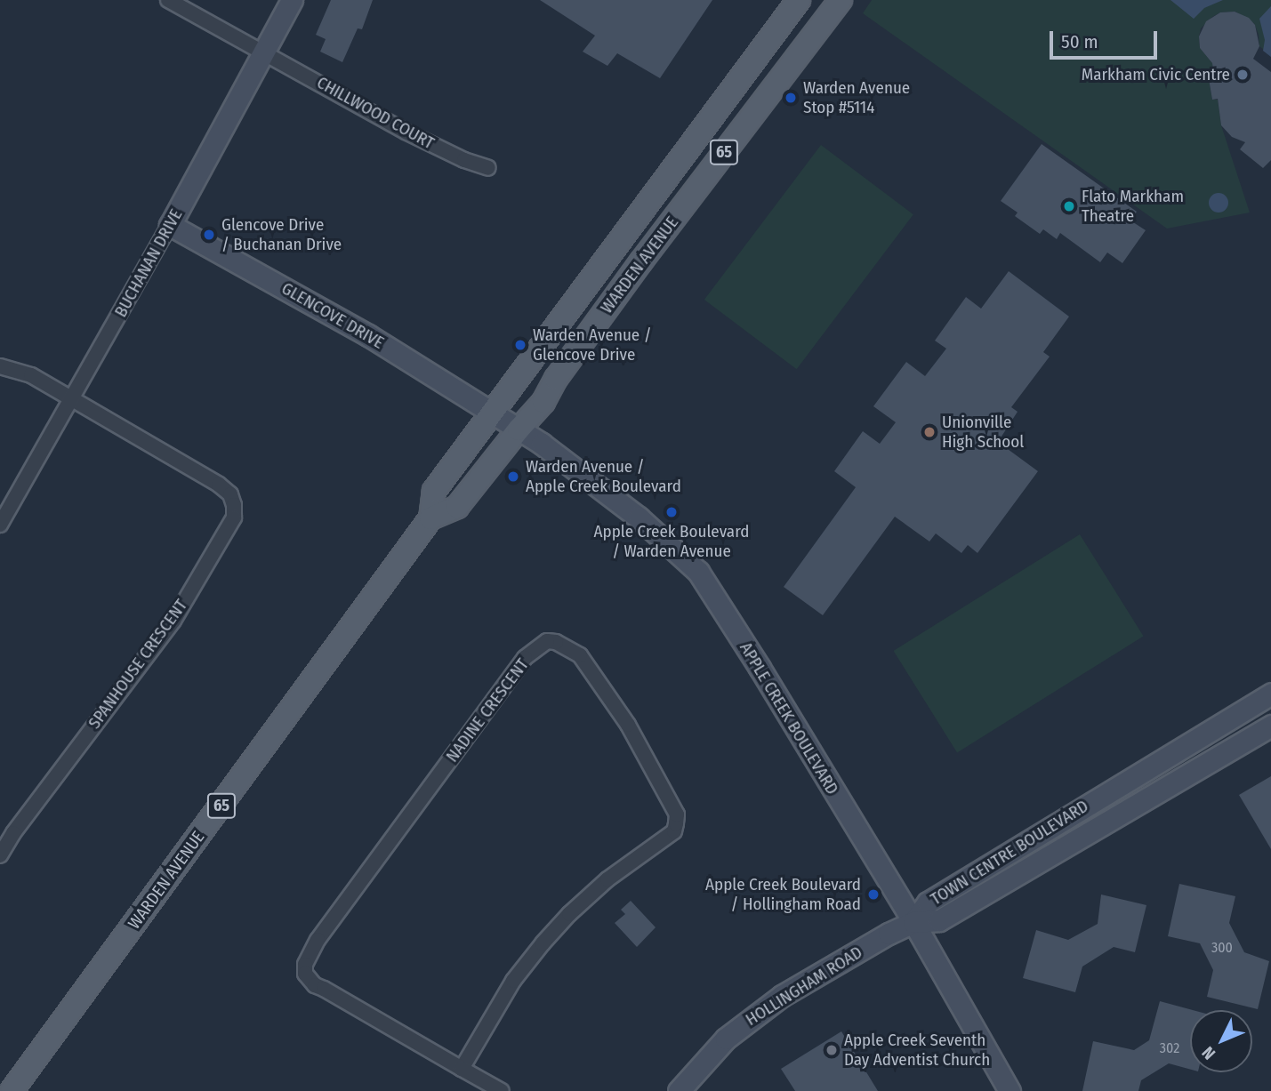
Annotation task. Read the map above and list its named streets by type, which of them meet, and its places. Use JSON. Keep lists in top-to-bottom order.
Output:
{
  "streets": {
    "main road": [
      "65",
      "BUCHANAN DRIVE",
      "WARDEN AVENUE",
      "GLENCOVE DRIVE",
      "APPLE CREEK BOULEVARD",
      "TOWN CENTRE BOULEVARD",
      "HOLLINGHAM ROAD"
    ],
    "street": ["CHILLWOOD COURT", "SPANHOUSE CRESCENT", "NADINE CRESCENT"]
  },
  "crossings": [
    ["CHILLWOOD COURT", "BUCHANAN DRIVE"],
    ["BUCHANAN DRIVE", "GLENCOVE DRIVE"],
    ["BUCHANAN DRIVE", "SPANHOUSE CRESCENT"],
    ["WARDEN AVENUE", "GLENCOVE DRIVE"],
    ["WARDEN AVENUE", "APPLE CREEK BOULEVARD"],
    ["GLENCOVE DRIVE", "APPLE CREEK BOULEVARD"],
    ["APPLE CREEK BOULEVARD", "TOWN CENTRE BOULEVARD"],
    ["APPLE CREEK BOULEVARD", "HOLLINGHAM ROAD"],
    ["TOWN CENTRE BOULEVARD", "HOLLINGHAM ROAD"]
  ],
  "places": [
    "Markham Civic Centre",
    "Warden Avenue Stop #5114",
    "Flato Markham Theatre",
    "Glencove Drive / Buchanan Drive",
    "Warden Avenue / Glencove Drive",
    "Unionville High School",
    "Warden Avenue / Apple Creek Boulevard",
    "Apple Creek Boulevard / Warden Avenue",
    "Apple Creek Boulevard / Hollingham Road",
    "Apple Creek Seventh Day Adventist Church"
  ],
  "house_numbers": ["300", "302"],
  "scale_bar": "50 m",
  "north": "bottom left"
}
